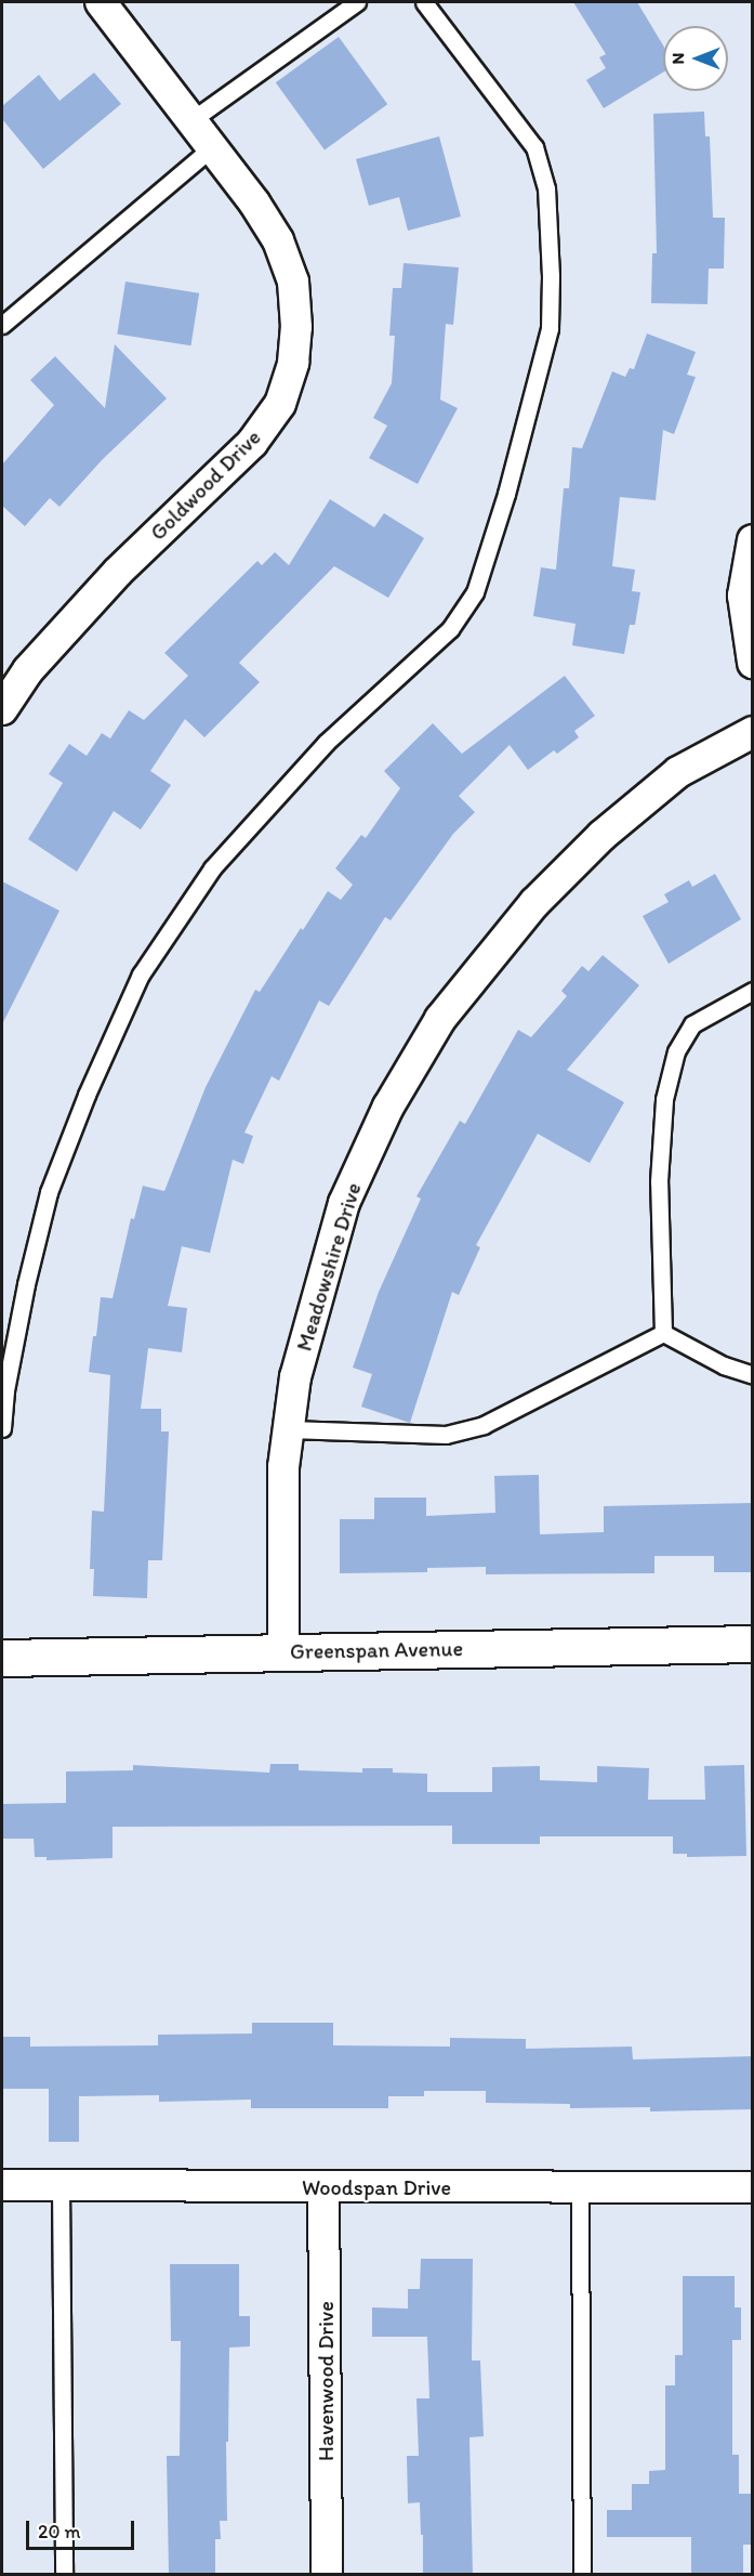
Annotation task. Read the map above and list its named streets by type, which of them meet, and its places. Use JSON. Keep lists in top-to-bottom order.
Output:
{
  "streets": {
    "street": [
      "Goldwood Drive",
      "Meadowshire Drive",
      "Greenspan Avenue",
      "Woodspan Drive",
      "Havenwood Drive"
    ]
  },
  "crossings": [
    ["Meadowshire Drive", "Greenspan Avenue"],
    ["Woodspan Drive", "Havenwood Drive"]
  ],
  "scale_bar": "20 m",
  "north": "left"
}
